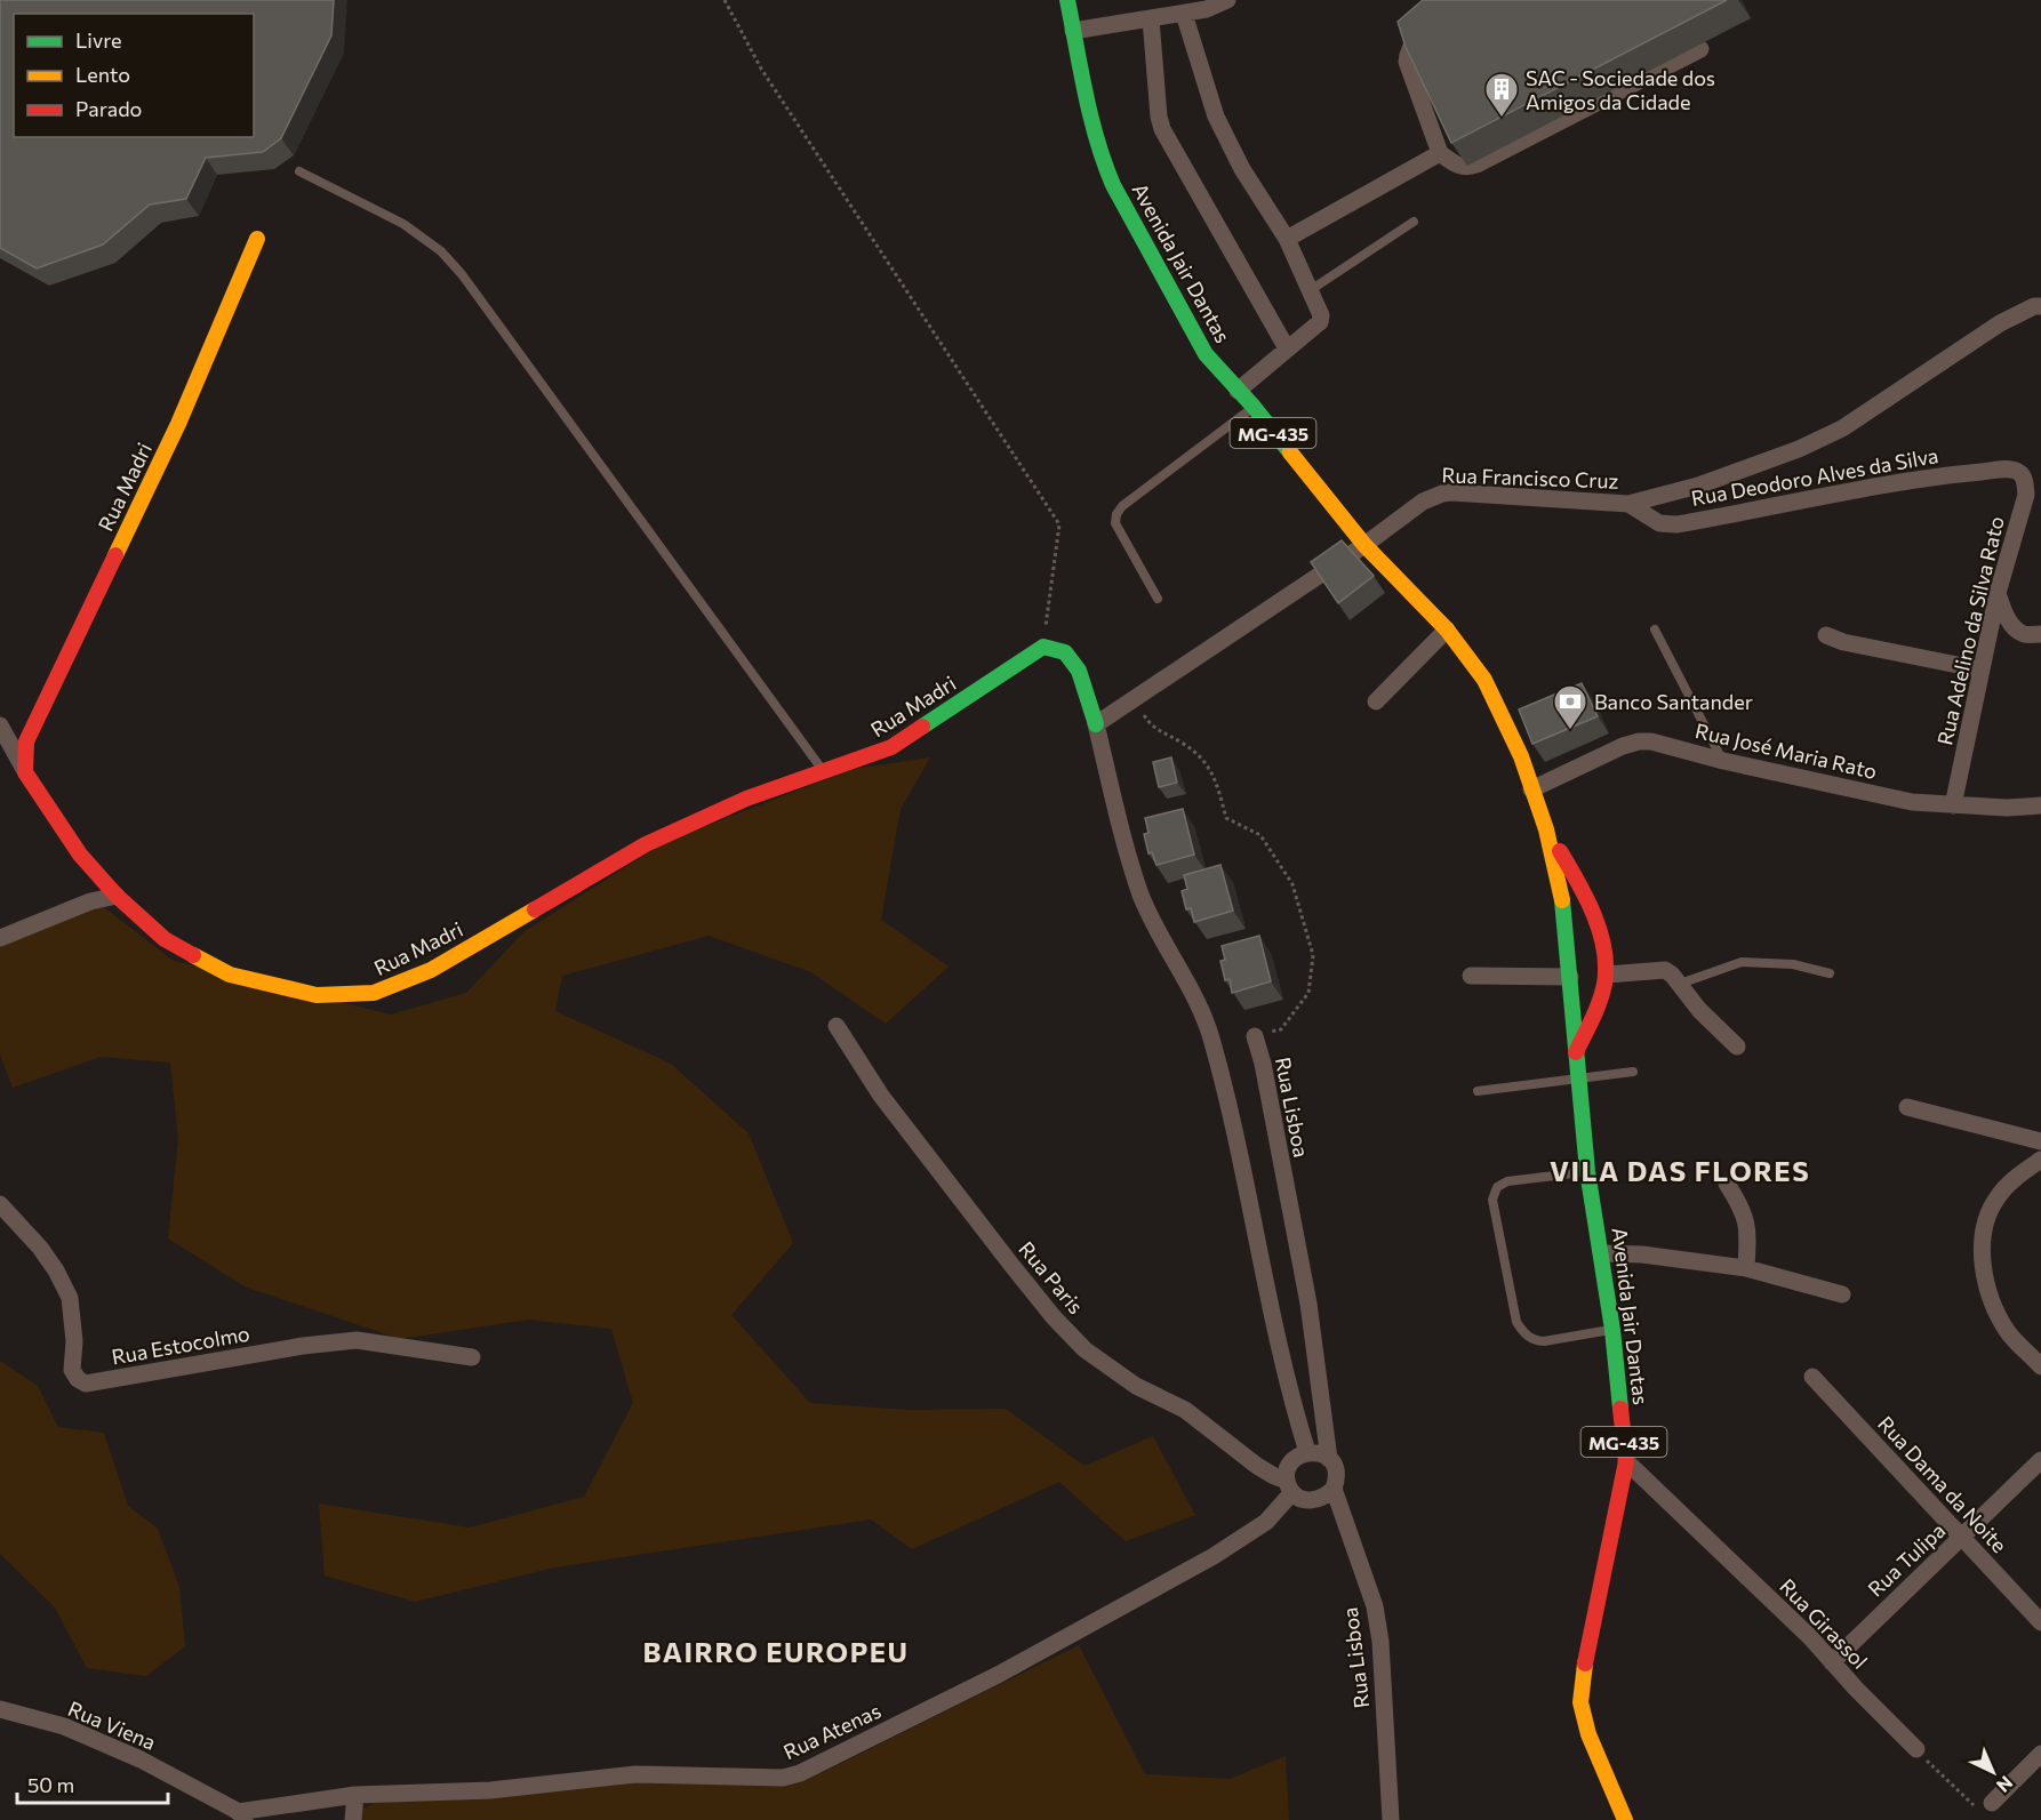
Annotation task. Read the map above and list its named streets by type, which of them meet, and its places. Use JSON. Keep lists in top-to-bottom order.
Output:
{
  "streets": {
    "main road": ["Avenida Jair Dantas", "MG-435", "Rua Madri"],
    "street": [
      "Rua Deodoro Alves da Silva",
      "Rua Francisco Cruz",
      "Rua Adelino da Silva Rato",
      "Rua José Maria Rato",
      "Rua Lisboa",
      "Rua Paris",
      "Rua Estocolmo",
      "Rua Dama da Noite",
      "Rua Tulipa",
      "Rua Girassol",
      "Rua Viena",
      "Rua Atenas"
    ]
  },
  "crossings": [
    ["Avenida Jair Dantas", "Rua Francisco Cruz"],
    ["Avenida Jair Dantas", "Rua José Maria Rato"],
    ["Avenida Jair Dantas", "Rua Girassol"],
    ["Rua Deodoro Alves da Silva", "Rua Francisco Cruz"],
    ["Rua Deodoro Alves da Silva", "Rua Adelino da Silva Rato"],
    ["Rua Adelino da Silva Rato", "Rua José Maria Rato"],
    ["Rua Lisboa", "Rua Paris"],
    ["Rua Lisboa", "Rua Atenas"],
    ["Rua Paris", "Rua Atenas"],
    ["Rua Dama da Noite", "Rua Tulipa"],
    ["Rua Tulipa", "Rua Girassol"],
    ["Rua Viena", "Rua Atenas"]
  ],
  "districts": ["VILA DAS FLORES", "BAIRRO EUROPEU"],
  "places": {
    "building": ["SAC - Sociedade dos Amigos da Cidade"],
    "bank": ["Banco Santander"]
  },
  "legend": ["Livre", "Lento", "Parado"],
  "scale_bar": "50 m",
  "north": "bottom right"
}
